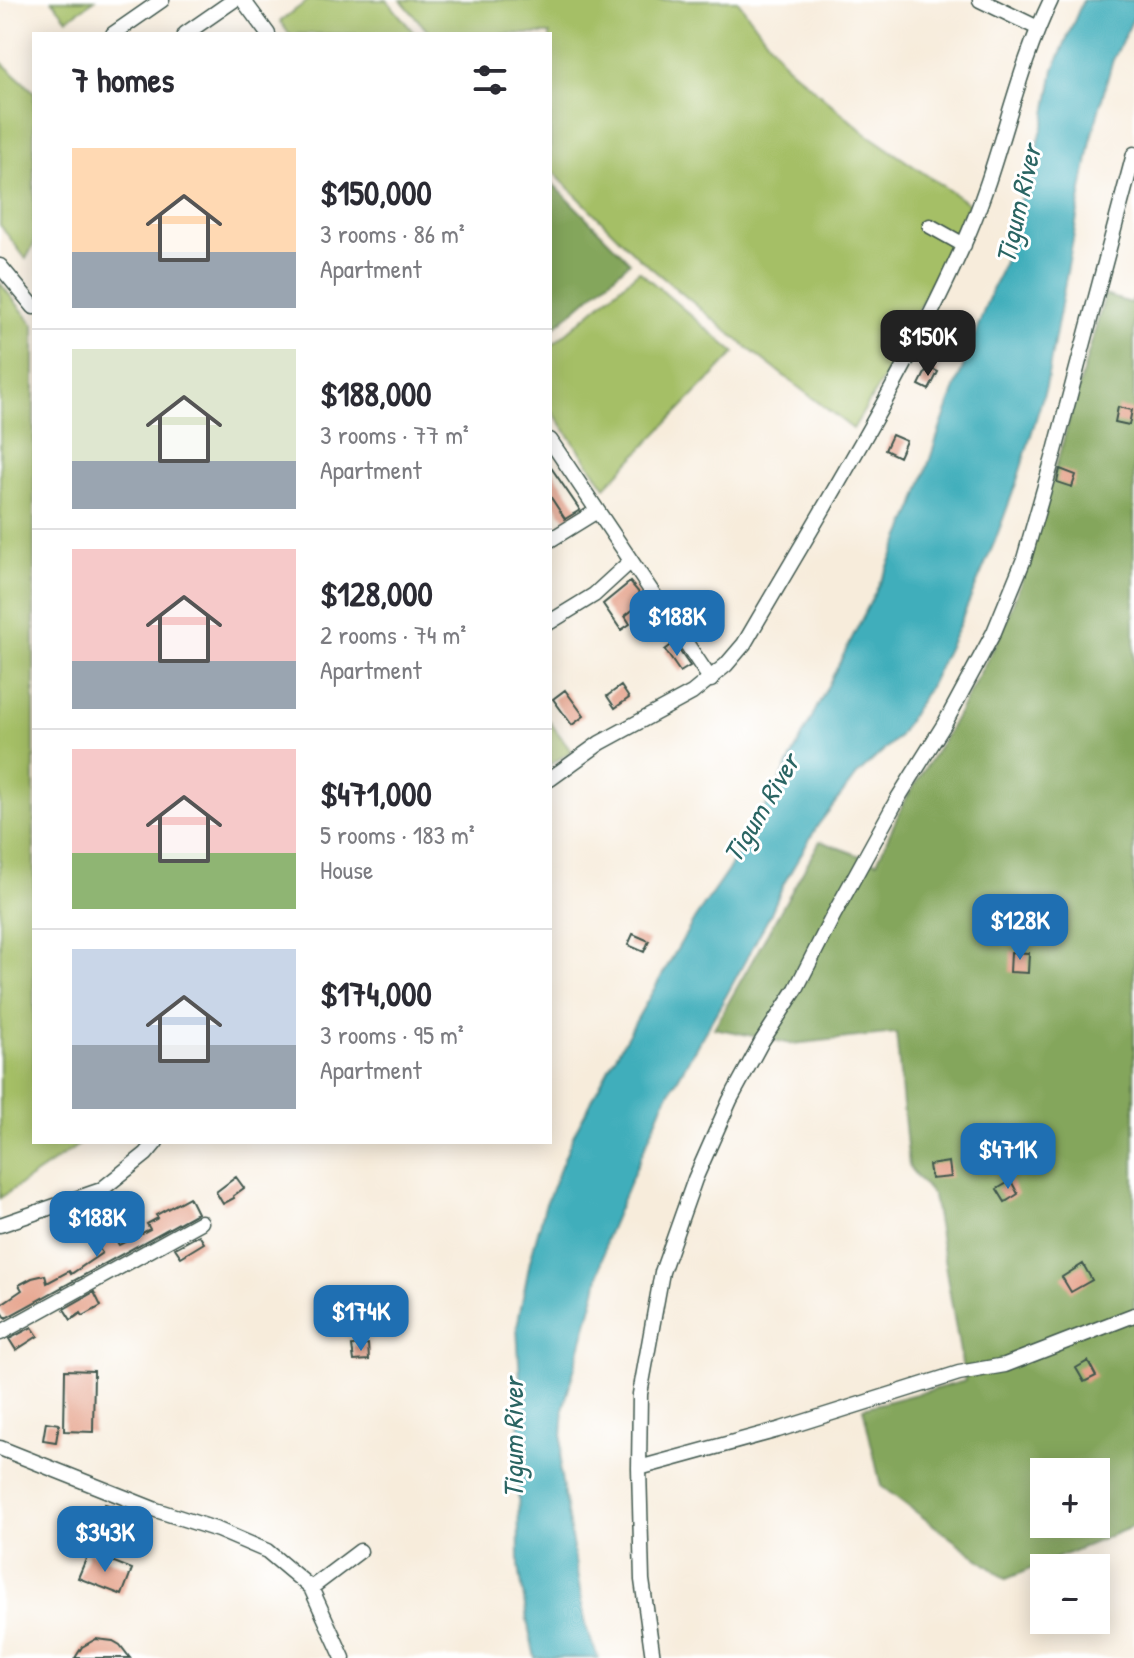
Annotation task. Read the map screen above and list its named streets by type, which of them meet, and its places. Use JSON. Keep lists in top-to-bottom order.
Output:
{
  "water": ["Tigum River"],
  "page": {
    "heading": "7 homes",
    "list": [
      {
        "name": "$150,000",
        "note": "3 rooms · 86 m² · Apartment"
      },
      {
        "name": "$188,000",
        "note": "3 rooms · 77 m² · Apartment"
      },
      {
        "name": "$128,000",
        "note": "2 rooms · 74 m² · Apartment"
      },
      {
        "name": "$471,000",
        "note": "5 rooms · 183 m² · House"
      },
      {
        "name": "$174,000",
        "note": "3 rooms · 95 m² · Apartment"
      }
    ],
    "price": [
      "$150K",
      "$188K",
      "$128K",
      "$471K",
      "$188K",
      "$174K",
      "$343K"
    ],
    "map_buttons": ["+", "−"]
  }
}
